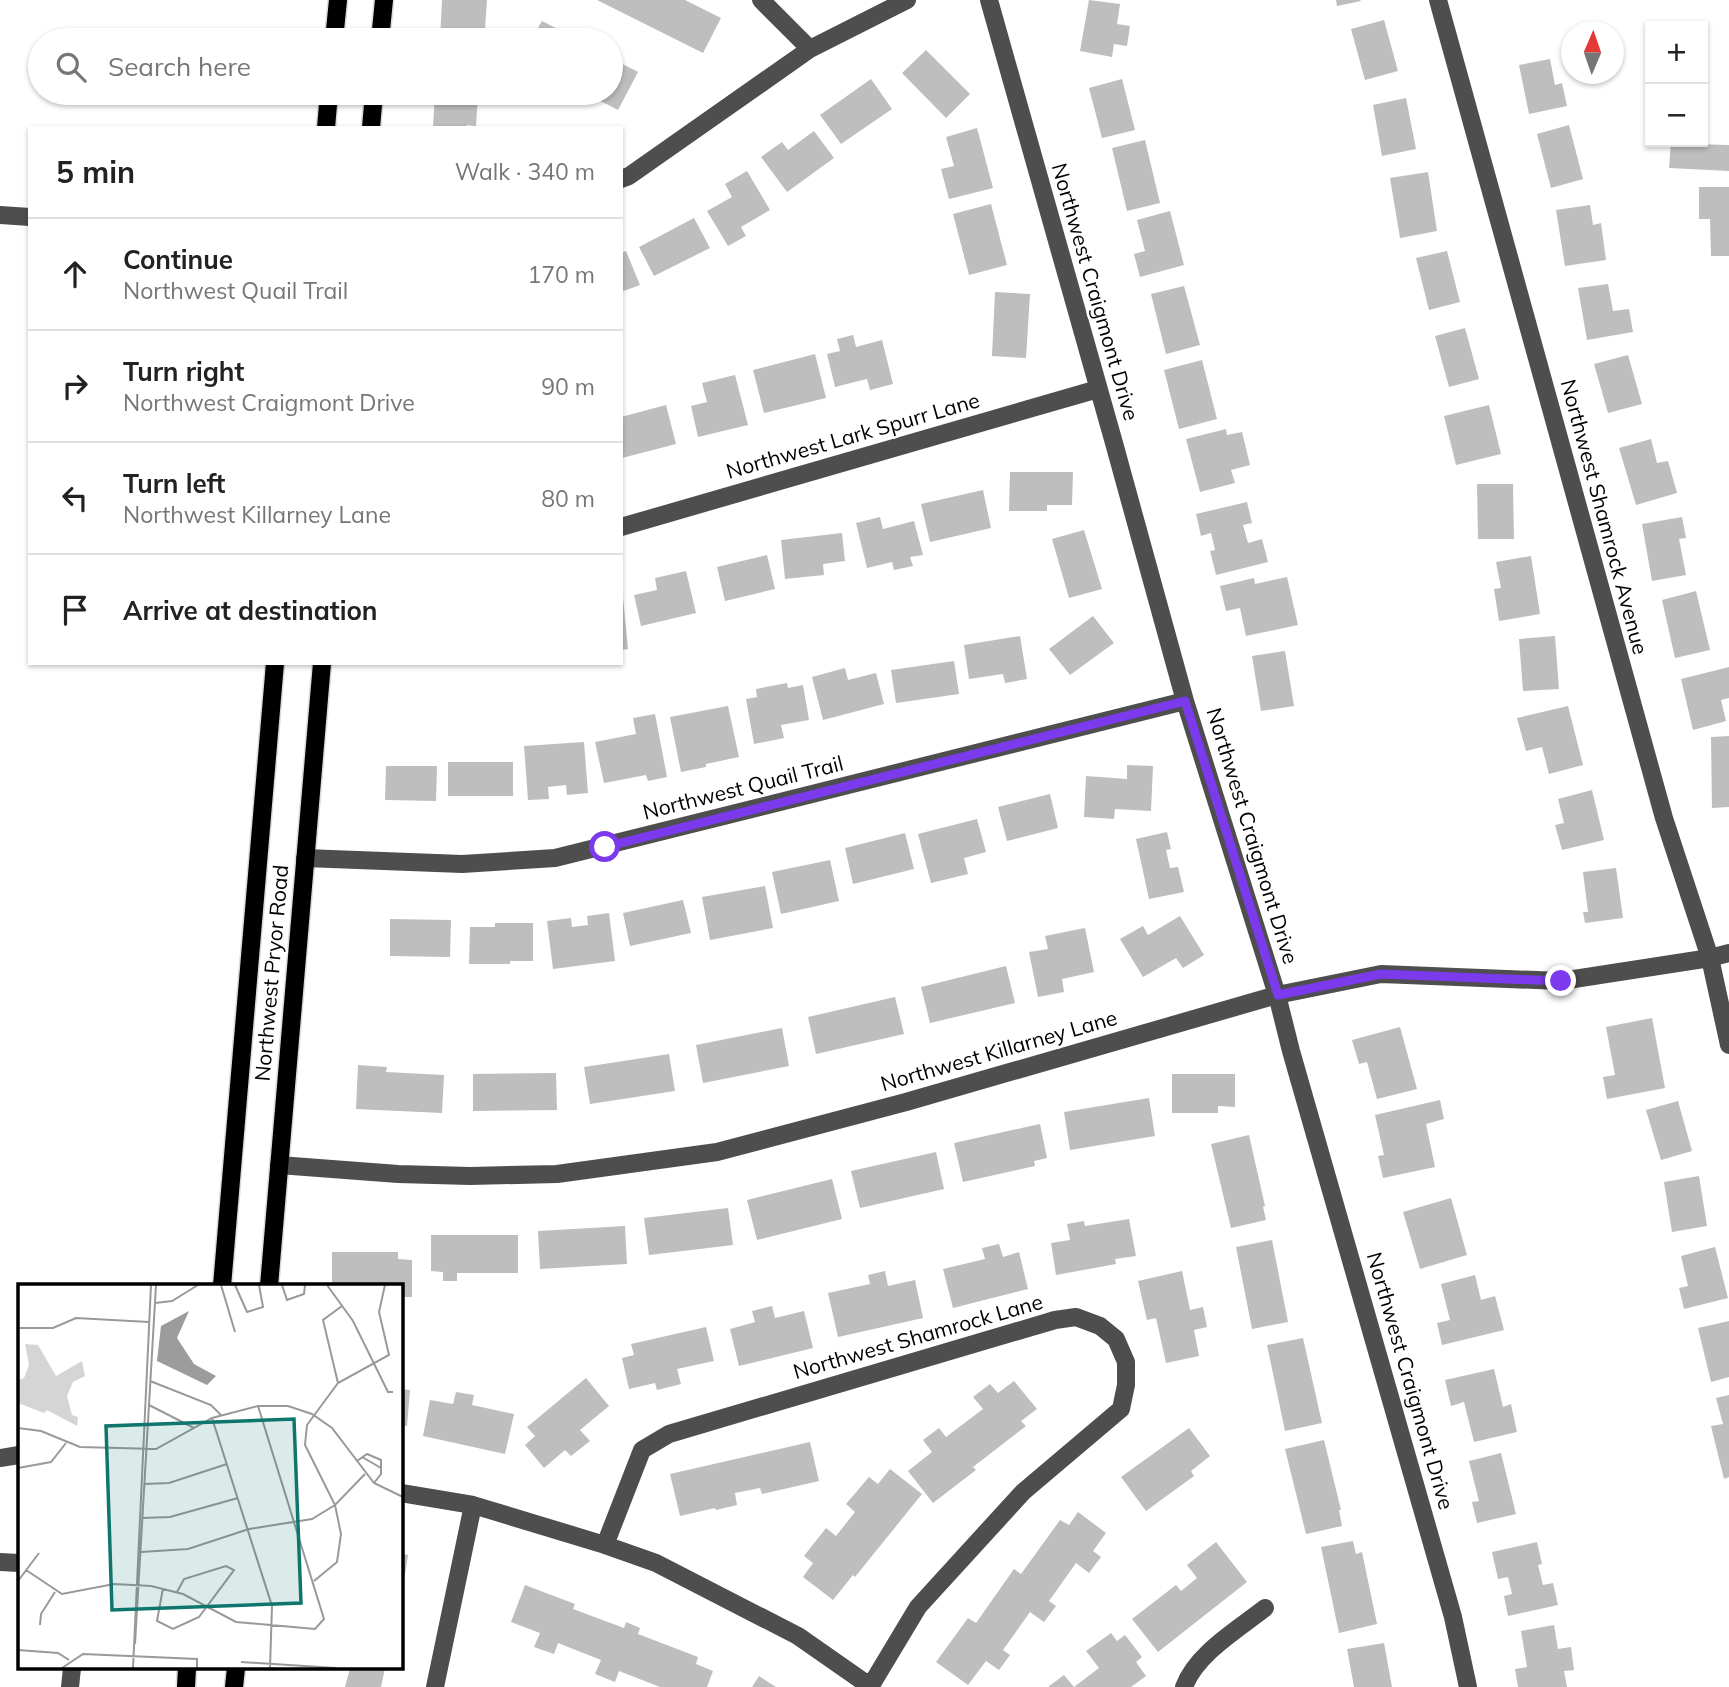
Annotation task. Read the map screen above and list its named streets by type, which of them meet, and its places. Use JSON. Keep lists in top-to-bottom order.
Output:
{
  "streets": {
    "main road": ["Northwest Pryor Road"],
    "street": [
      "Northwest Craigmont Drive",
      "Northwest Lark Spurr Lane",
      "Northwest Shamrock Avenue",
      "Northwest Quail Trail",
      "Northwest Killarney Lane",
      "Northwest Shamrock Lane"
    ]
  },
  "crossings": [
    ["Northwest Craigmont Drive", "Northwest Lark Spurr Lane"],
    ["Northwest Craigmont Drive", "Northwest Quail Trail"],
    ["Northwest Craigmont Drive", "Northwest Killarney Lane"],
    ["Northwest Shamrock Avenue", "Northwest Killarney Lane"],
    ["Northwest Quail Trail", "Northwest Pryor Road"],
    ["Northwest Pryor Road", "Northwest Killarney Lane"]
  ],
  "north": "top",
  "page": {
    "map_buttons": ["+", "−"],
    "search": "Search here",
    "heading": ["5 min", "Walk · 340 m"],
    "list": [
      ["Continue", "Northwest Quail Trail", "170 m"],
      ["Turn right", "Northwest Craigmont Drive", "90 m"],
      ["Turn left", "Northwest Killarney Lane", "80 m"],
      "Arrive at destination"
    ]
  }
}
